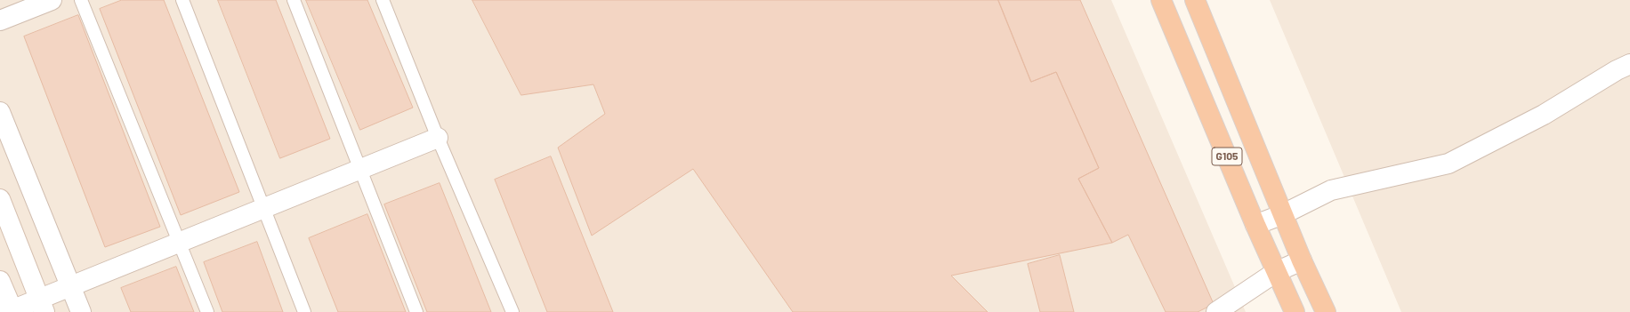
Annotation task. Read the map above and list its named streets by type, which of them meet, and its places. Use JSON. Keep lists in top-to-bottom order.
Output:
{
  "streets": {
    "highway": ["G105"]
  }
}
